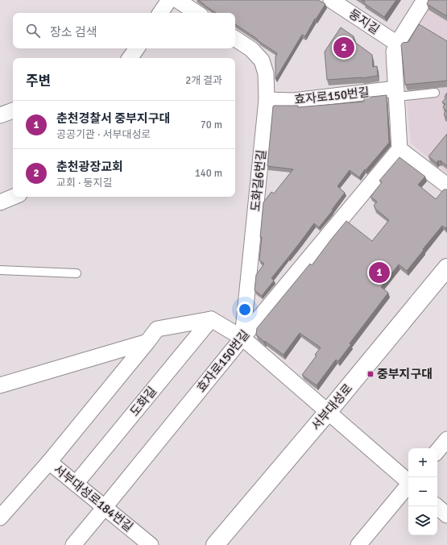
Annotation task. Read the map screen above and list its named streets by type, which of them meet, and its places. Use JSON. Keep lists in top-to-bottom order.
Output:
{
  "streets": {
    "street": [
      "둥지길",
      "효자로150번길",
      "도화길6번길",
      "도화길",
      "서부대성로",
      "서부대성로184번길"
    ]
  },
  "crossings": [
    ["효자로150번길", "도화길6번길"],
    ["효자로150번길", "서부대성로184번길"],
    ["도화길", "서부대성로184번길"]
  ],
  "places": {
    "transit": ["중부지구대"]
  },
  "page": {
    "search": "장소 검색",
    "pins": ["2", "1"],
    "heading": ["주변", "2개 결과"],
    "list": [
      {
        "mark": "1",
        "name": "춘천경찰서 중부지구대",
        "note": "공공기관 · 서부대성로",
        "value": "70 m"
      },
      {
        "mark": "2",
        "name": "춘천광장교회",
        "note": "교회 · 둥지길",
        "value": "140 m"
      }
    ],
    "map_buttons": ["+", "−"]
  }
}
